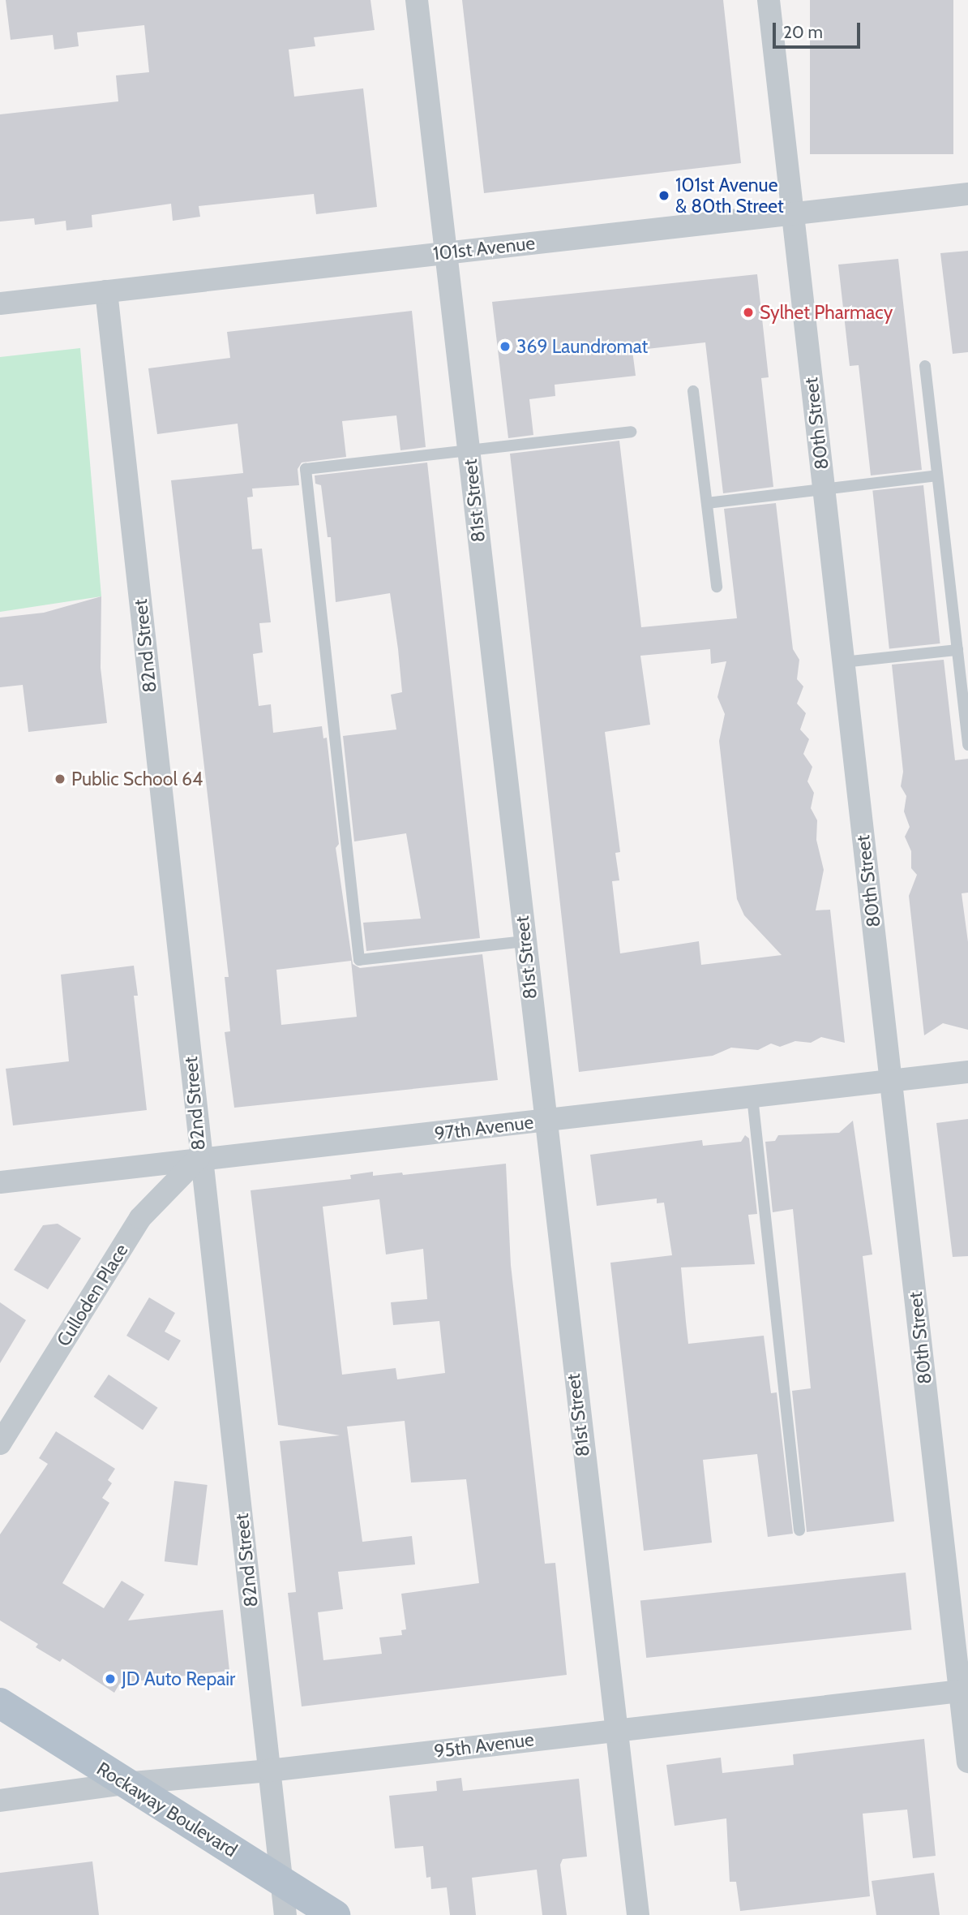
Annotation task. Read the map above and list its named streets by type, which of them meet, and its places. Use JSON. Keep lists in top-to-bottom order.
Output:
{
  "streets": {
    "main road": ["Rockaway Boulevard"],
    "street": [
      "101st Avenue",
      "80th Street",
      "81st Street",
      "82nd Street",
      "97th Avenue",
      "Culloden Place",
      "95th Avenue"
    ]
  },
  "crossings": [
    ["101st Avenue", "80th Street"],
    ["101st Avenue", "81st Street"],
    ["101st Avenue", "82nd Street"],
    ["80th Street", "97th Avenue"],
    ["80th Street", "95th Avenue"],
    ["81st Street", "97th Avenue"],
    ["81st Street", "95th Avenue"],
    ["82nd Street", "97th Avenue"],
    ["82nd Street", "Culloden Place"],
    ["82nd Street", "95th Avenue"],
    ["82nd Street", "Rockaway Boulevard"],
    ["97th Avenue", "Culloden Place"],
    ["95th Avenue", "Rockaway Boulevard"]
  ],
  "places": [
    "101st Avenue & 80th Street",
    "Sylhet Pharmacy",
    "369 Laundromat",
    "Public School 64",
    "JD Auto Repair"
  ],
  "scale_bar": "20 m"
}
